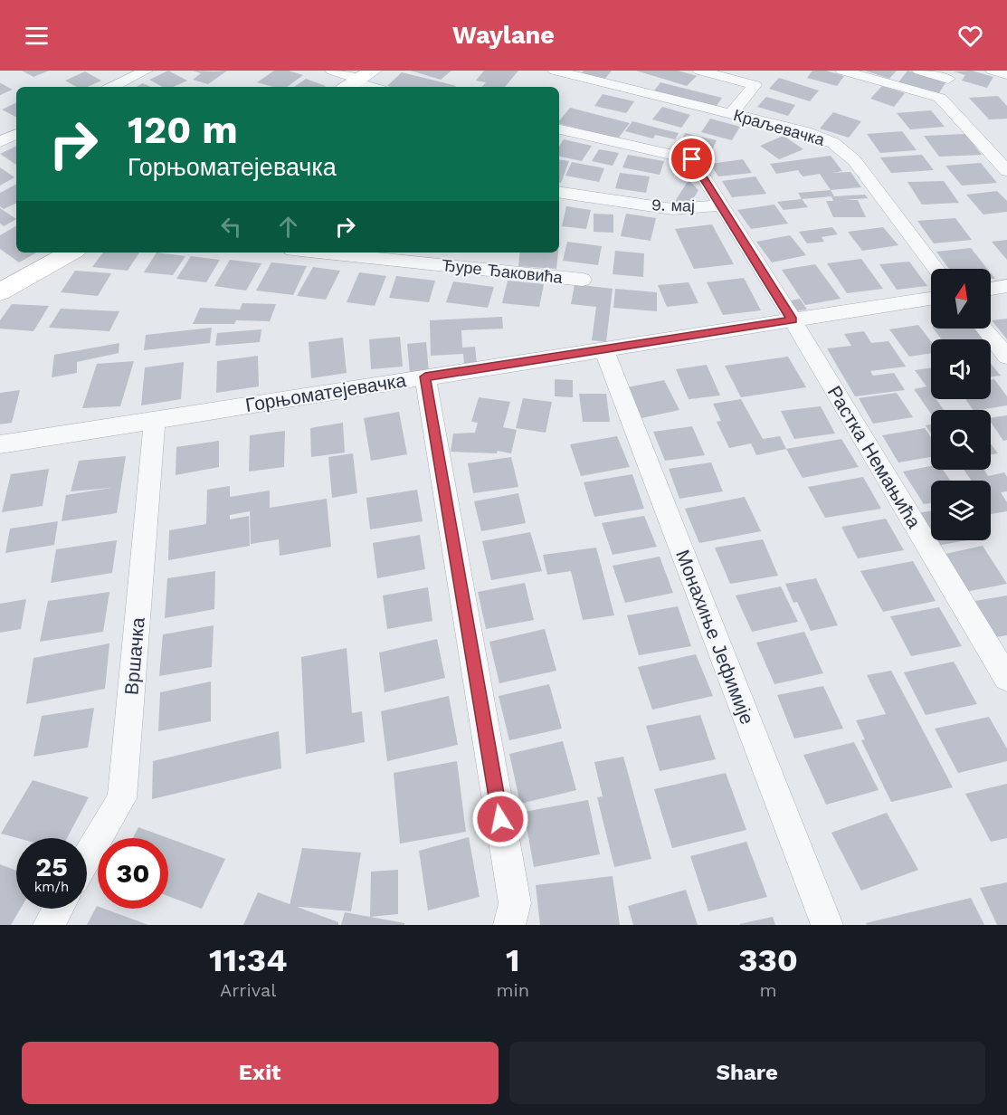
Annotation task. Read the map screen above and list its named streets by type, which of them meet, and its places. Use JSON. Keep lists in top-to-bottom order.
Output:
{
  "streets": {
    "street": [
      "Краљевачка",
      "9. мај",
      "Ђуре Ђаковића",
      "Горњоматејевачка",
      "Растка Немањића",
      "Монахиње Јефимије",
      "Вршачка"
    ]
  },
  "crossings": [
    ["9. мај", "Горњоматејевачка"],
    ["9. мај", "Растка Немањића"],
    ["Горњоматејевачка", "Растка Немањића"],
    ["Горњоматејевачка", "Монахиње Јефимије"],
    ["Горњоматејевачка", "Вршачка"]
  ],
  "north": "top",
  "page": {
    "header": "Waylane",
    "turn": ["120 m", "Горњоматејевачка"],
    "speed": "25 km/h",
    "limit": "30",
    "eta": [
      "11:34",
      "Arrival",
      "1",
      "min",
      "330",
      "m"
    ],
    "buttons": ["Exit", "Share"]
  }
}
